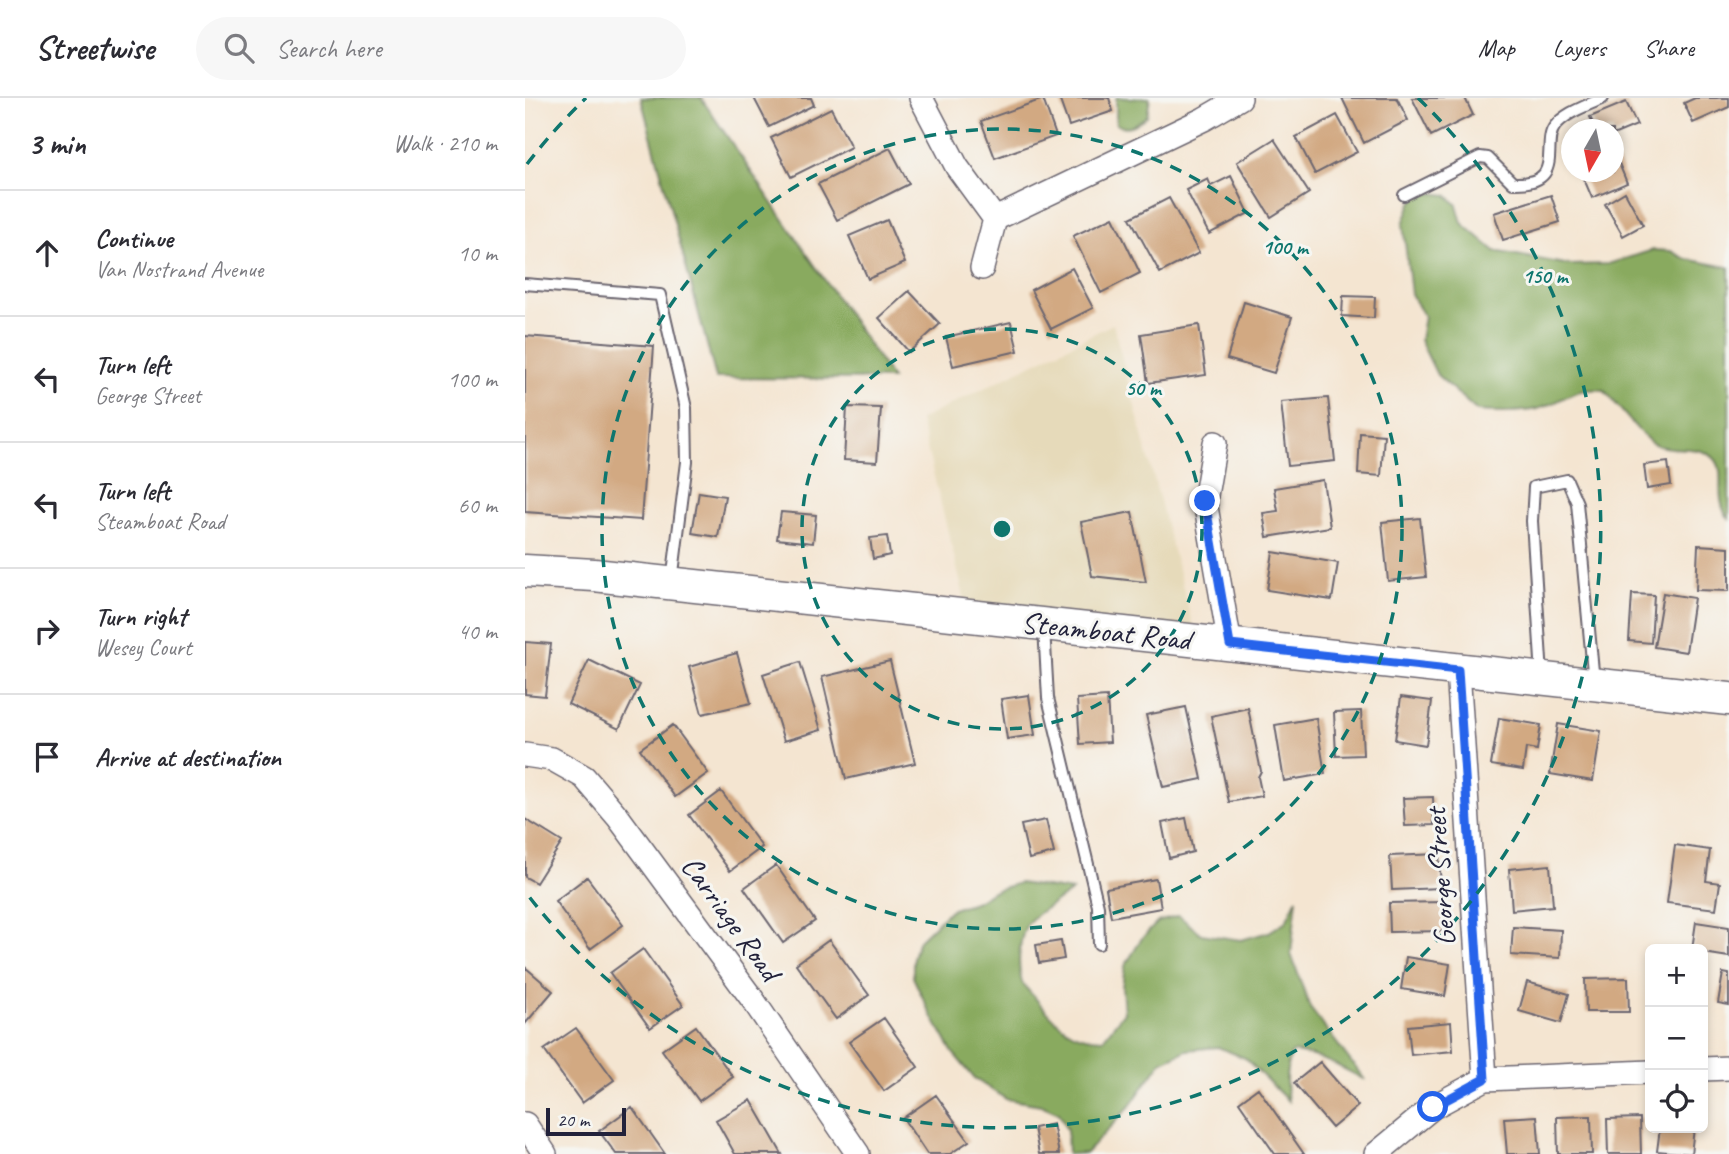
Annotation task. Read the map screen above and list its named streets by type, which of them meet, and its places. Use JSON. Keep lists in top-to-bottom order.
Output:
{
  "streets": {
    "street": ["Steamboat Road", "George Street", "Carriage Road"]
  },
  "crossings": [
    ["Steamboat Road", "George Street"]
  ],
  "scale_bar": "20 m",
  "north": "bottom",
  "page": {
    "header": "Streetwise",
    "search": "Search here",
    "nav": ["Map", "Layers", "Share"],
    "heading": ["3 min", "Walk · 210 m"],
    "list": [
      ["Continue", "Van Nostrand Avenue", "10 m"],
      ["Turn left", "George Street", "100 m"],
      ["Turn left", "Steamboat Road", "60 m"],
      ["Turn right", "Wesey Court", "40 m"],
      "Arrive at destination"
    ],
    "map_buttons": ["+", "−"],
    "scale": "20 m"
  },
  "rings": ["100 m", "150 m", "50 m"]
}
